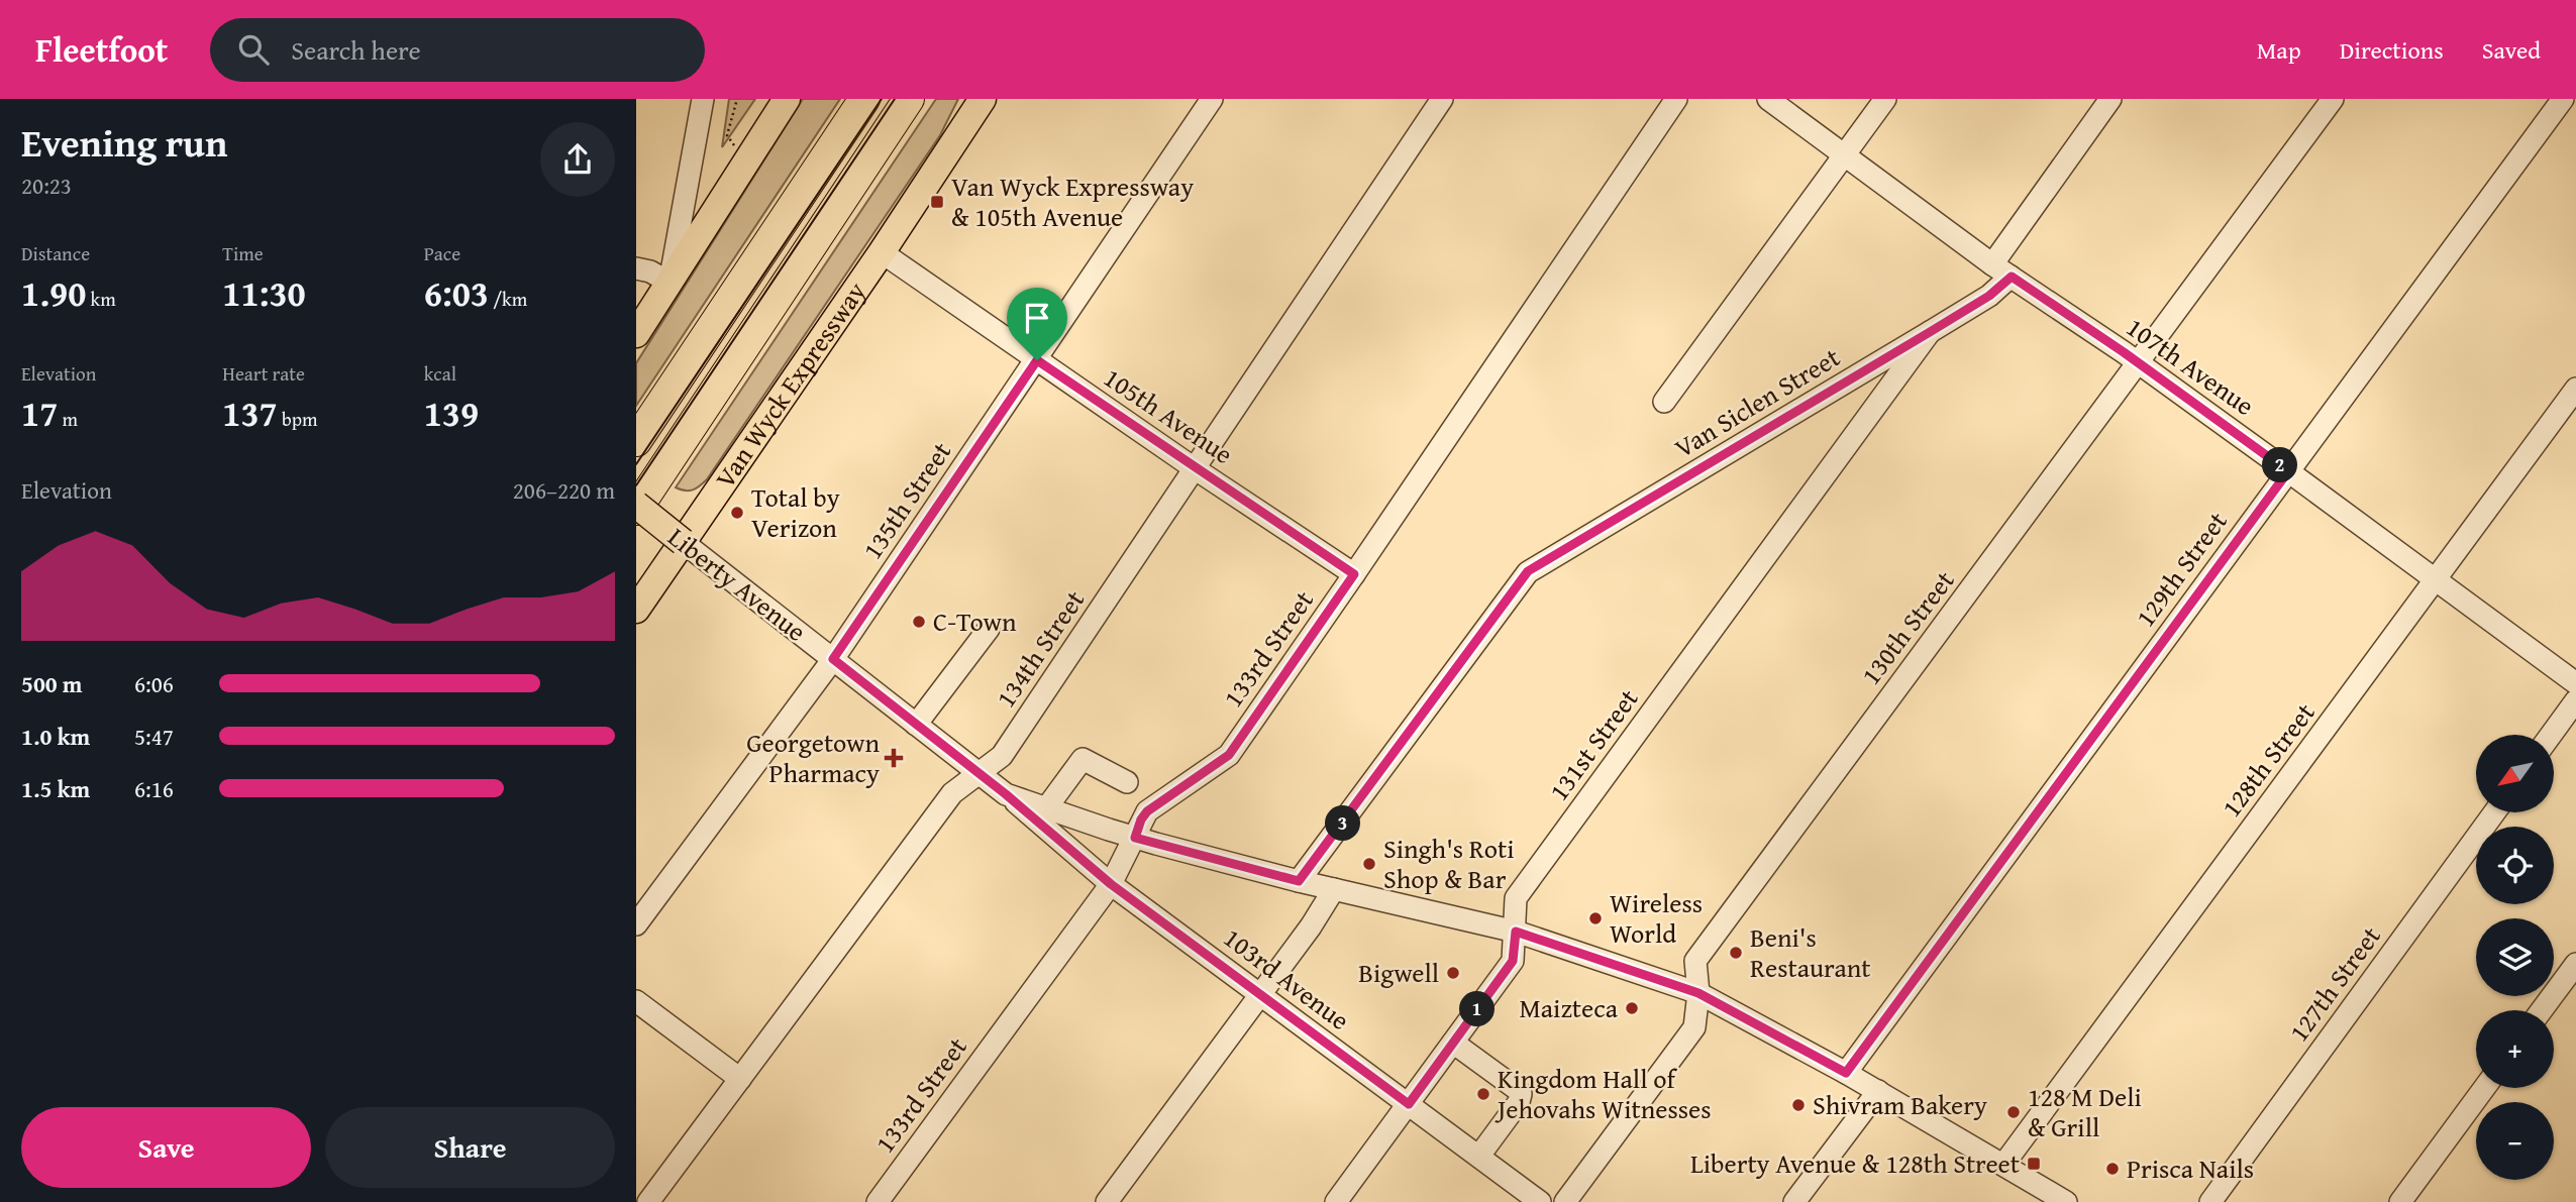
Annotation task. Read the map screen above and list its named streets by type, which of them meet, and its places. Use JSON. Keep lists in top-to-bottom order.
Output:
{
  "streets": {
    "main road": ["Van Wyck Expressway", "Liberty Avenue"],
    "street": [
      "107th Avenue",
      "Van Siclen Street",
      "105th Avenue",
      "135th Street",
      "129th Street",
      "130th Street",
      "134th Street",
      "133rd Street",
      "131st Street",
      "128th Street",
      "103rd Avenue",
      "127th Street"
    ]
  },
  "crossings": [
    ["107th Avenue", "Van Siclen Street"],
    ["107th Avenue", "129th Street"],
    ["107th Avenue", "130th Street"],
    ["107th Avenue", "128th Street"],
    ["Van Wyck Expressway", "105th Avenue"],
    ["Van Wyck Expressway", "Liberty Avenue"],
    ["Van Siclen Street", "Liberty Avenue"],
    ["Van Siclen Street", "131st Street"],
    ["105th Avenue", "135th Street"],
    ["105th Avenue", "134th Street"],
    ["105th Avenue", "133rd Street"],
    ["135th Street", "Liberty Avenue"],
    ["129th Street", "Liberty Avenue"],
    ["Liberty Avenue", "130th Street"],
    ["Liberty Avenue", "134th Street"],
    ["Liberty Avenue", "133rd Street"],
    ["Liberty Avenue", "131st Street"],
    ["Liberty Avenue", "128th Street"],
    ["Liberty Avenue", "103rd Avenue"],
    ["133rd Street", "103rd Avenue"],
    ["131st Street", "103rd Avenue"]
  ],
  "places": {
    "transit": ["Van Wyck Expressway & 105th Avenue", "Liberty Avenue & 128th Street"],
    "other": [
      "Total by Verizon",
      "C-Town",
      "Singh's Roti Shop & Bar",
      "Wireless World",
      "Beni's Restaurant",
      "Bigwell",
      "Maizteca",
      "Kingdom Hall of Jehovahs Witnesses",
      "Shivram Bakery",
      "128 M Deli & Grill",
      "Prisca Nails"
    ],
    "health": ["Georgetown Pharmacy"]
  },
  "north": "bottom left",
  "page": {
    "header": "Fleetfoot",
    "search": "Search here",
    "nav": ["Map", "Directions", "Saved"],
    "heading": ["Evening run", "20:23"],
    "stats": [
      ["Distance", "1.90 km"],
      ["Time", "11:30"],
      ["Pace", "6:03 /km"],
      ["Elevation", "17 m"],
      ["Heart rate", "137 bpm"],
      ["kcal", "139"]
    ],
    "pins": ["2", "3", "1"],
    "chart": ["Elevation", "206–220 m"],
    "list": [
      {
        "name": "500 m",
        "note": "6:06"
      },
      {
        "name": "1.0 km",
        "note": "5:47"
      },
      {
        "name": "1.5 km",
        "note": "6:16"
      }
    ],
    "map_buttons": ["+", "−"],
    "buttons": ["Save", "Share"]
  }
}
